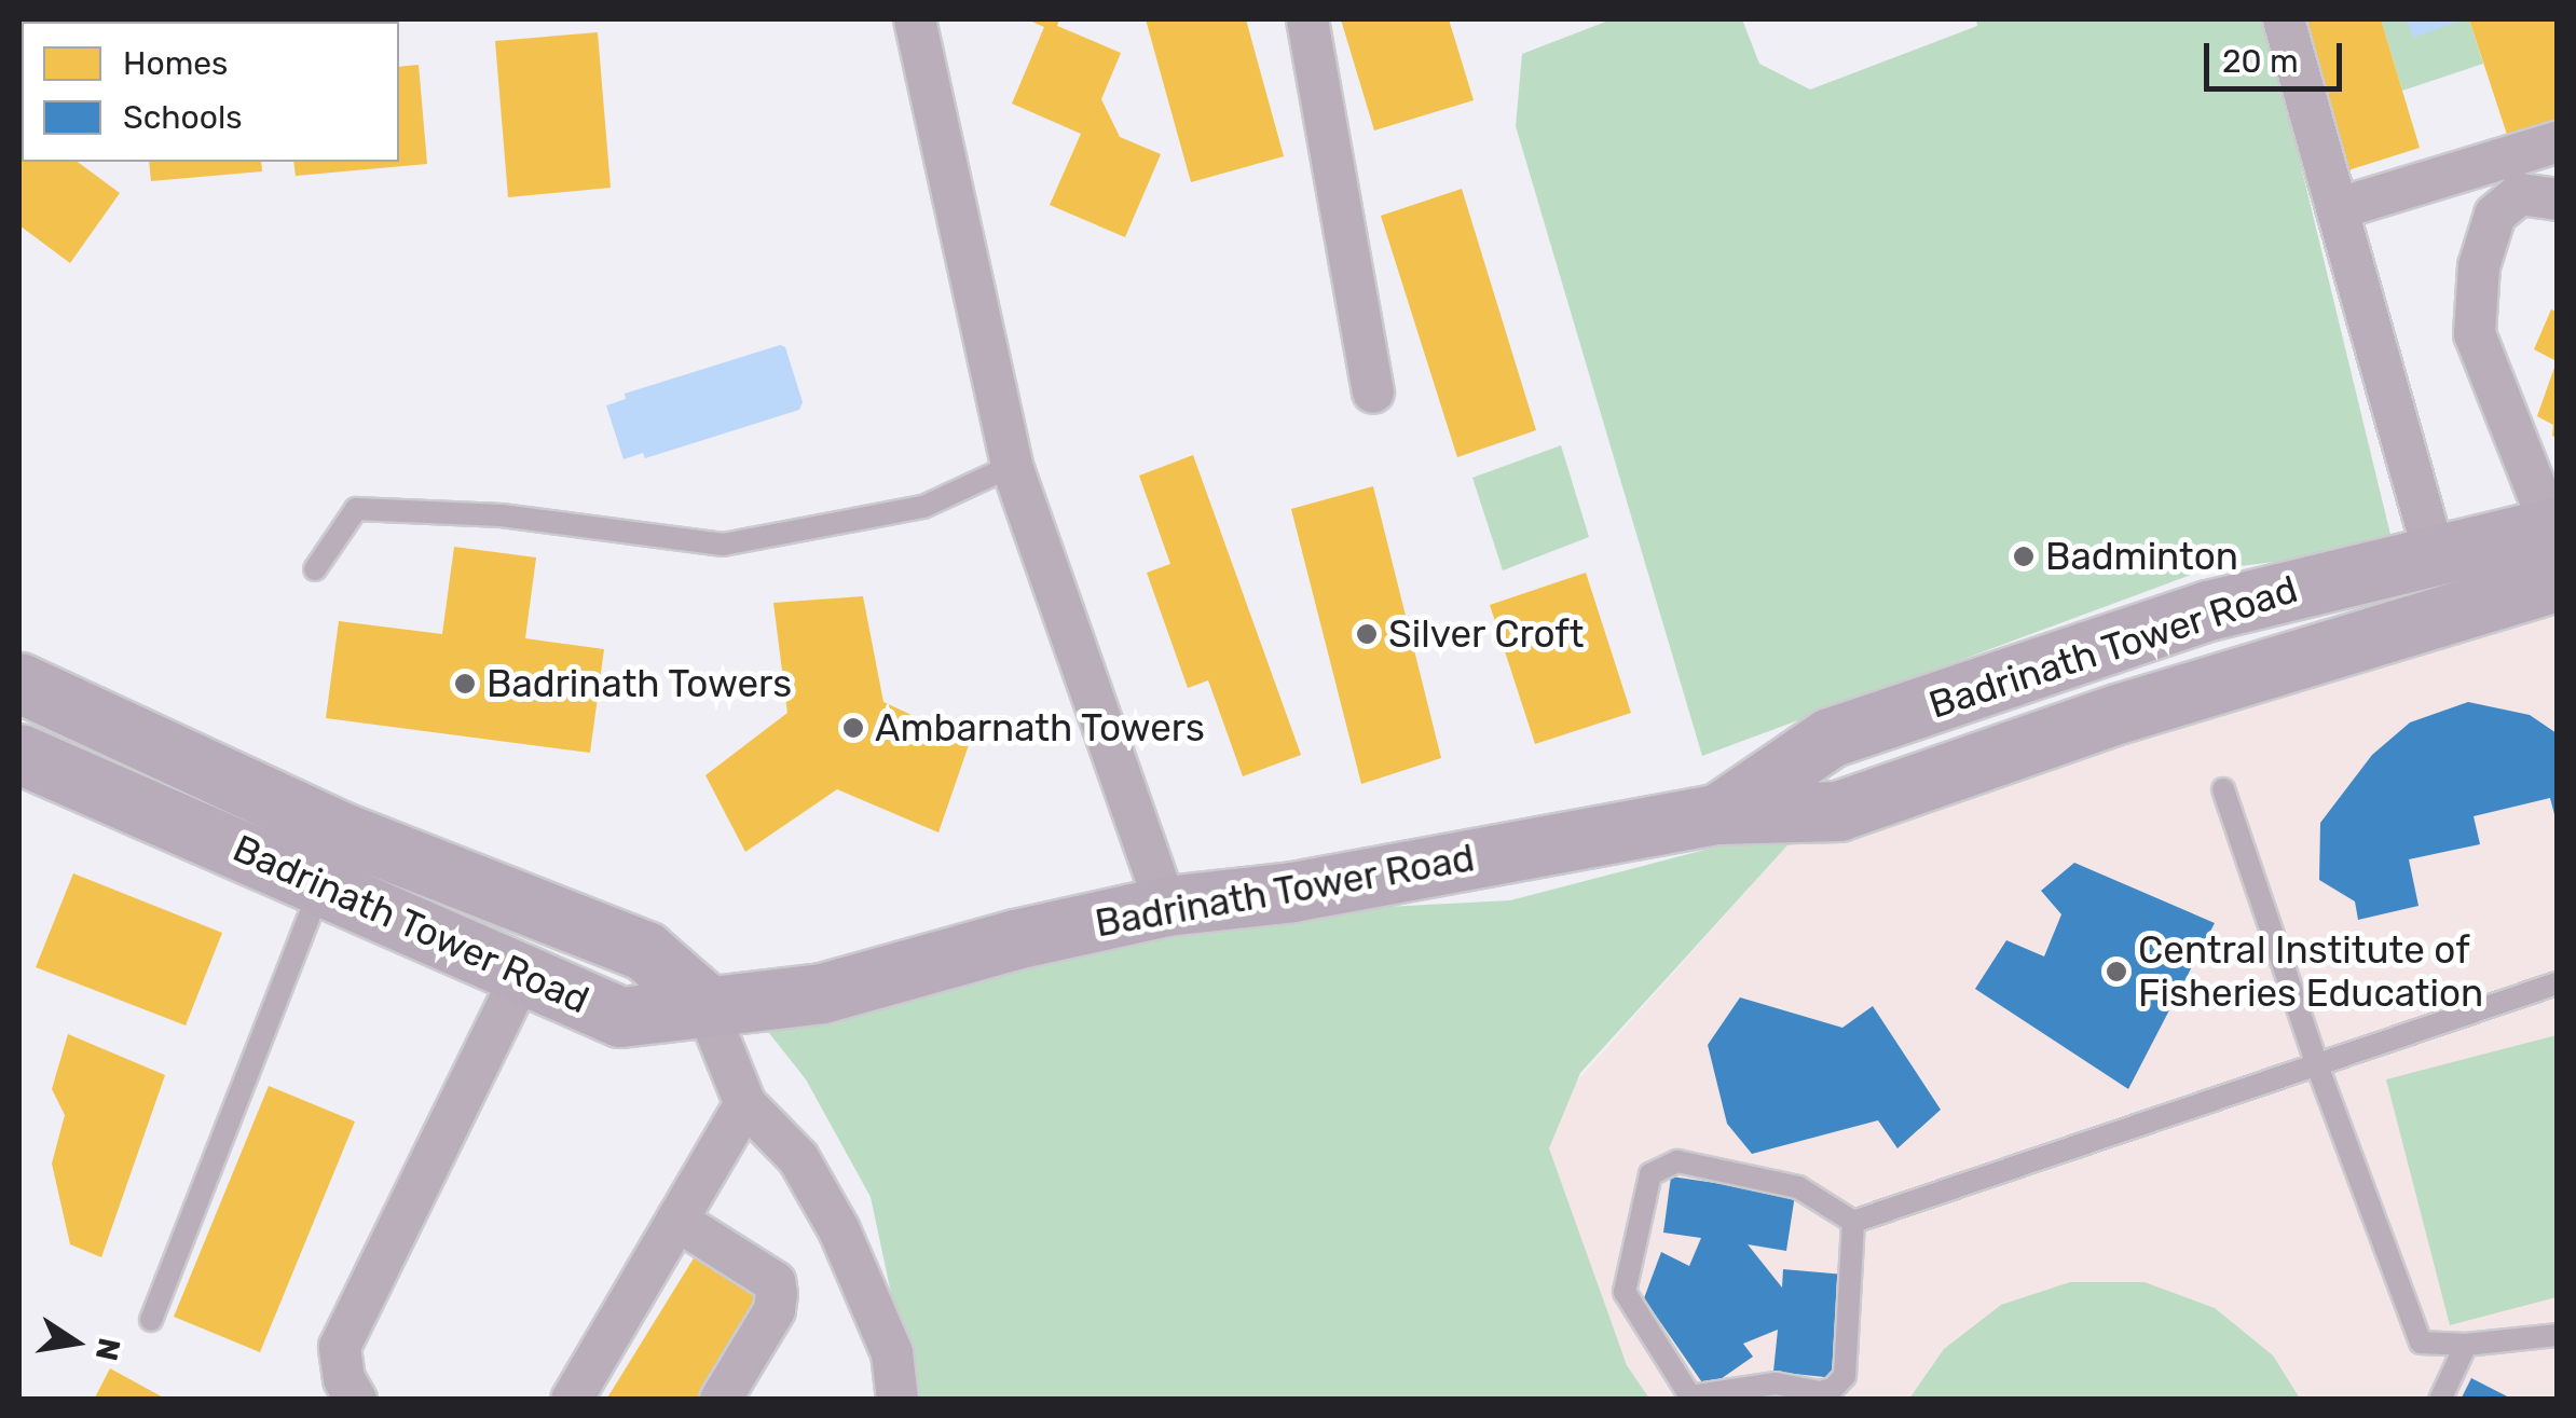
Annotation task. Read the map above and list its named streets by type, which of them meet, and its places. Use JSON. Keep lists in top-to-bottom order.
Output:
{
  "streets": {
    "street": ["Badrinath Tower Road"]
  },
  "places": [
    "Badminton",
    "Silver Croft",
    "Badrinath Towers",
    "Ambarnath Towers",
    "Central Institute of Fisheries Education"
  ],
  "legend": ["Homes", "Schools"],
  "scale_bar": "20 m",
  "north": "right"
}
